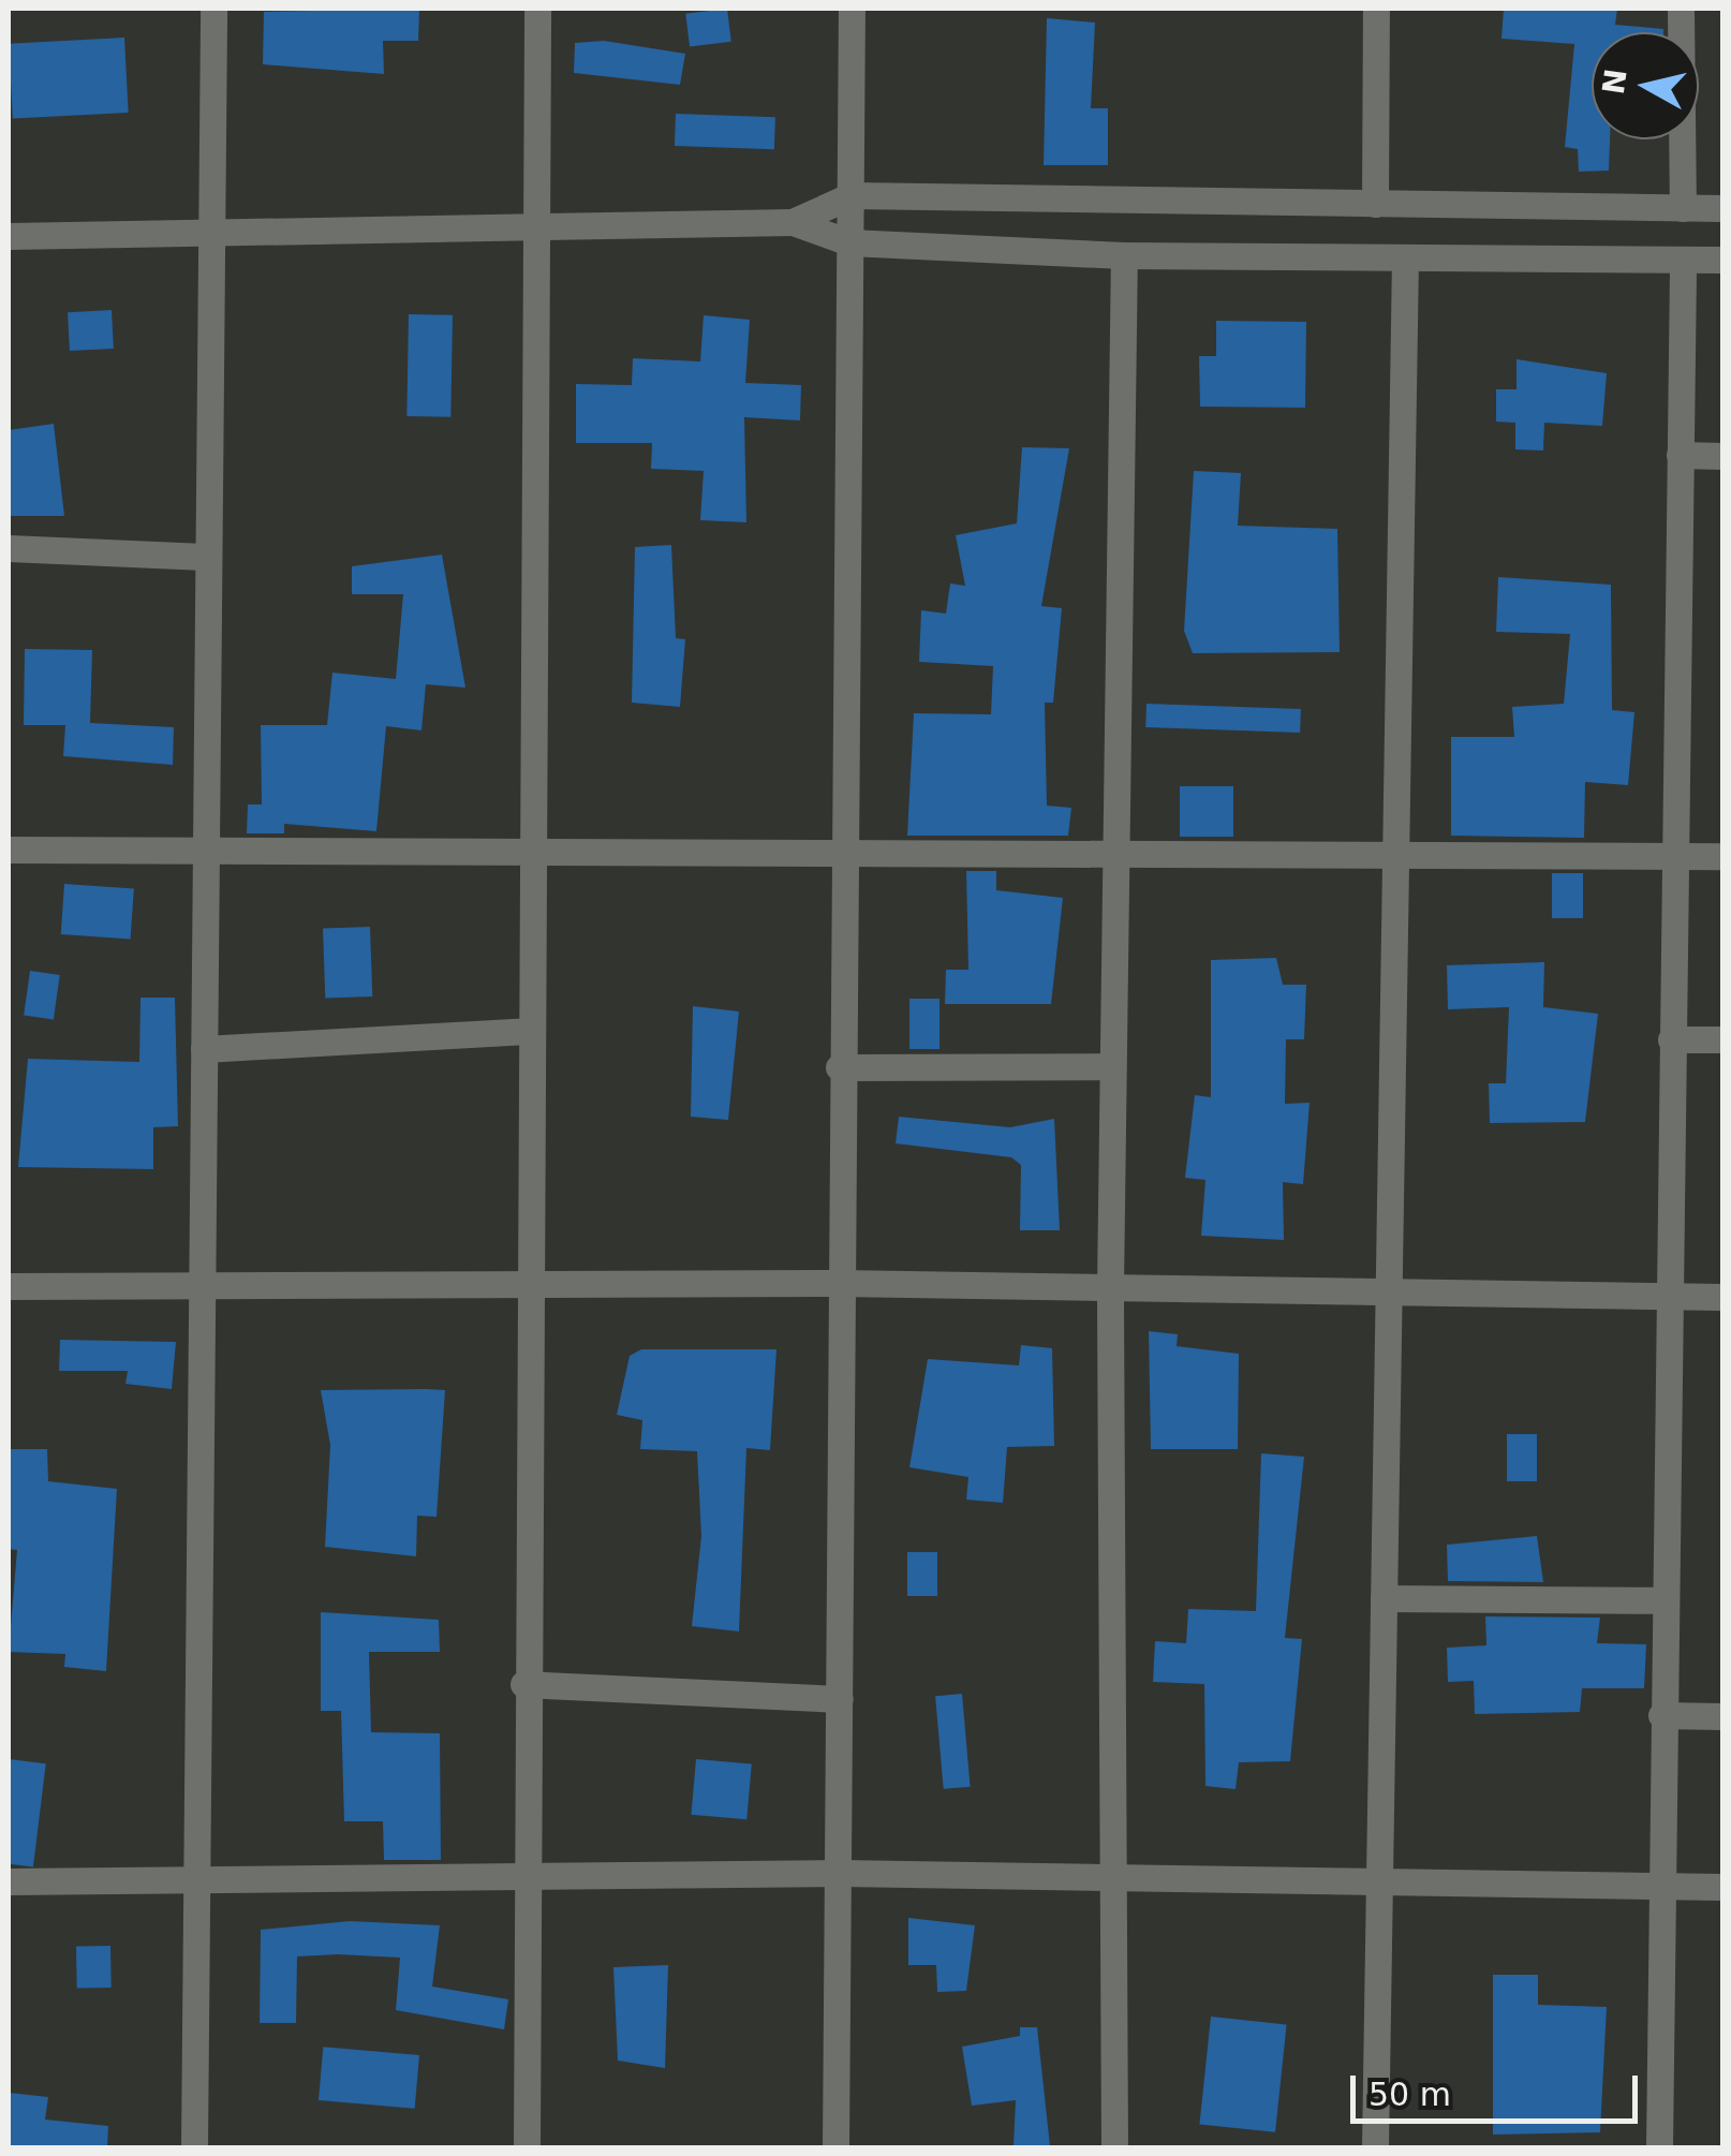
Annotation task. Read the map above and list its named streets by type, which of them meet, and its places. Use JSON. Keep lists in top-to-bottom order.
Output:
{
  "scale_bar": "50 m",
  "north": "left"
}
